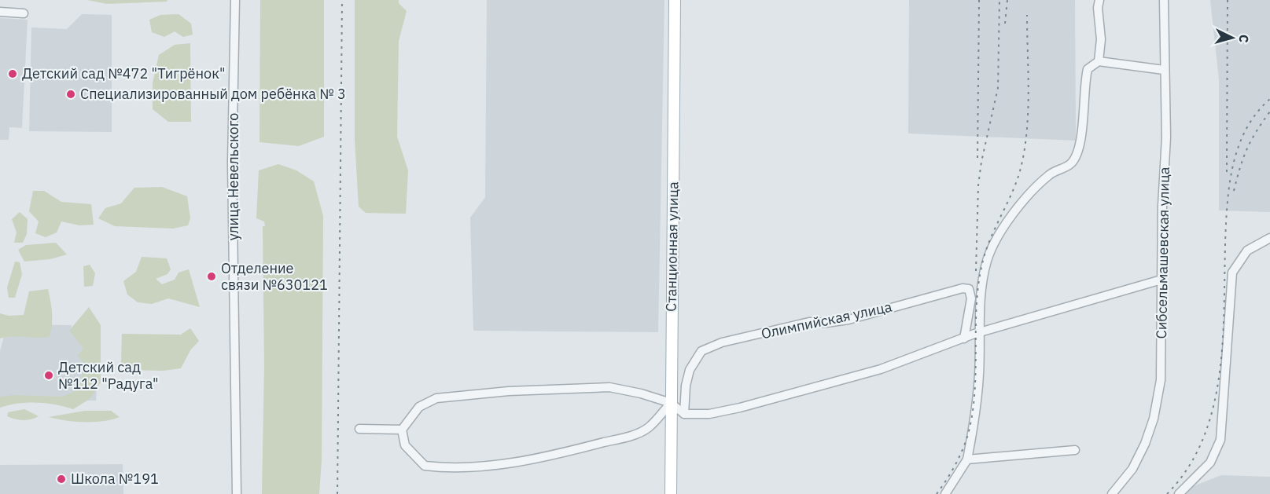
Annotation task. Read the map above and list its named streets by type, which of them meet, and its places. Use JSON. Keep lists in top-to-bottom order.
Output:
{
  "streets": {
    "main road": ["Станционная улица"],
    "street": ["улица Невельского", "Сибсельмашевская улица", "Олимпийская улица"]
  },
  "places": [
    "Детский сад №472 \"Тигрёнок\"",
    "Специализированный дом ребёнка № 3",
    "Отделение связи №630121",
    "Детский сад №112 \"Радуга\"",
    "Школа №191"
  ],
  "north": "right"
}
